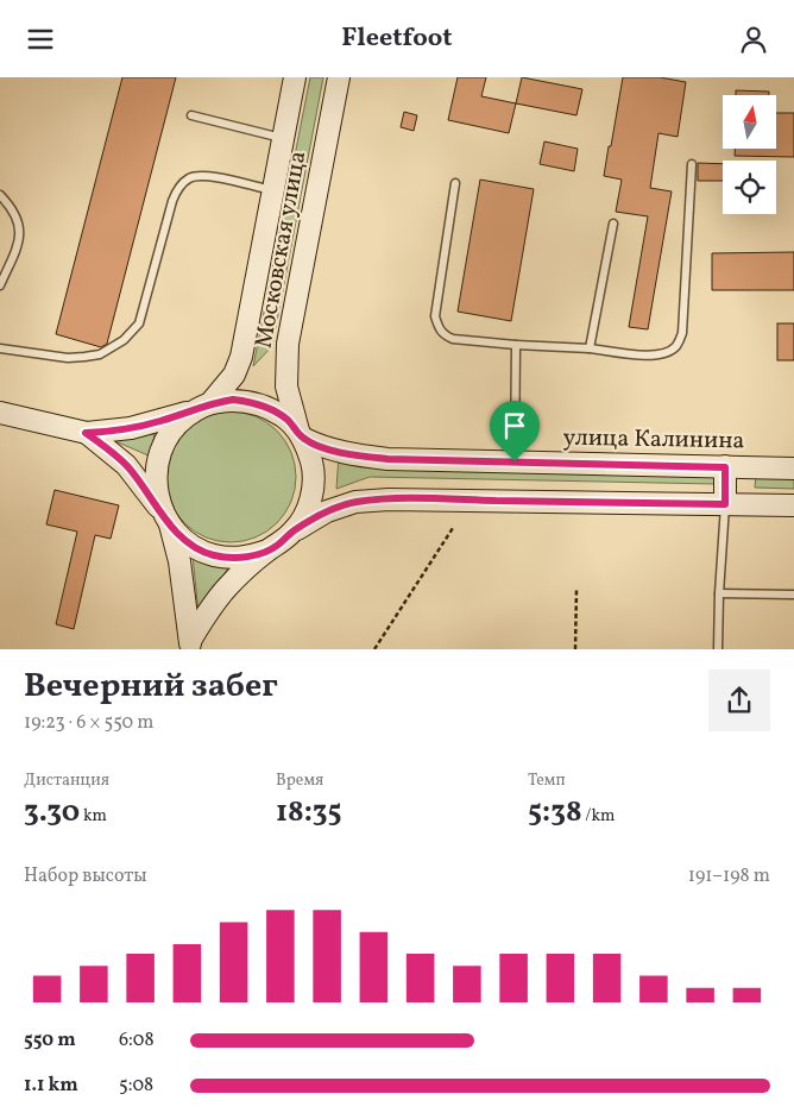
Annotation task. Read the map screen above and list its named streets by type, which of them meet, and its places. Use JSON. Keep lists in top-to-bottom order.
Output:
{
  "streets": {
    "main road": ["Московская улица", "улица Калинина"]
  },
  "crossings": [
    ["Московская улица", "улица Калинина"]
  ],
  "north": "top",
  "page": {
    "header": "Fleetfoot",
    "heading": ["Вечерний забег", "19:23 · 6 × 550 m"],
    "stats": [
      ["Дистанция", "3.30 km"],
      ["Время", "18:35"],
      ["Темп", "5:38 /km"]
    ],
    "chart": ["Набор высоты", "191–198 m"],
    "list": [
      {
        "name": "550 m",
        "note": "6:08"
      },
      {
        "name": "1.1 km",
        "note": "5:08"
      }
    ]
  }
}
